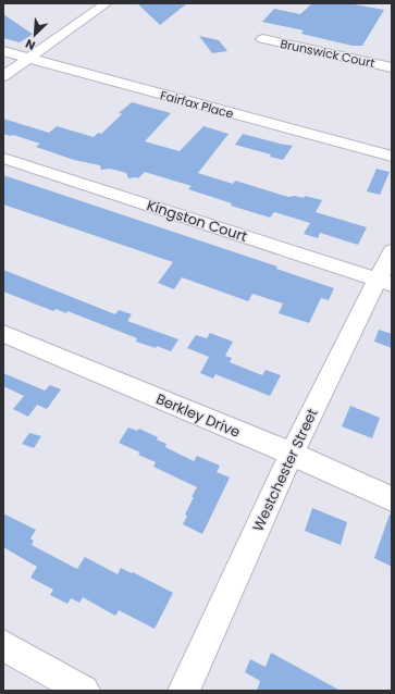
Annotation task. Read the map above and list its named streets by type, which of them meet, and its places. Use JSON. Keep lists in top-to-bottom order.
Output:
{
  "streets": {
    "street": [
      "Brunswick Court",
      "Fairfax Place",
      "Kingston Court",
      "Berkley Drive",
      "Westchester Street"
    ]
  },
  "crossings": [
    ["Kingston Court", "Westchester Street"],
    ["Berkley Drive", "Westchester Street"]
  ],
  "north": "bottom left"
}
